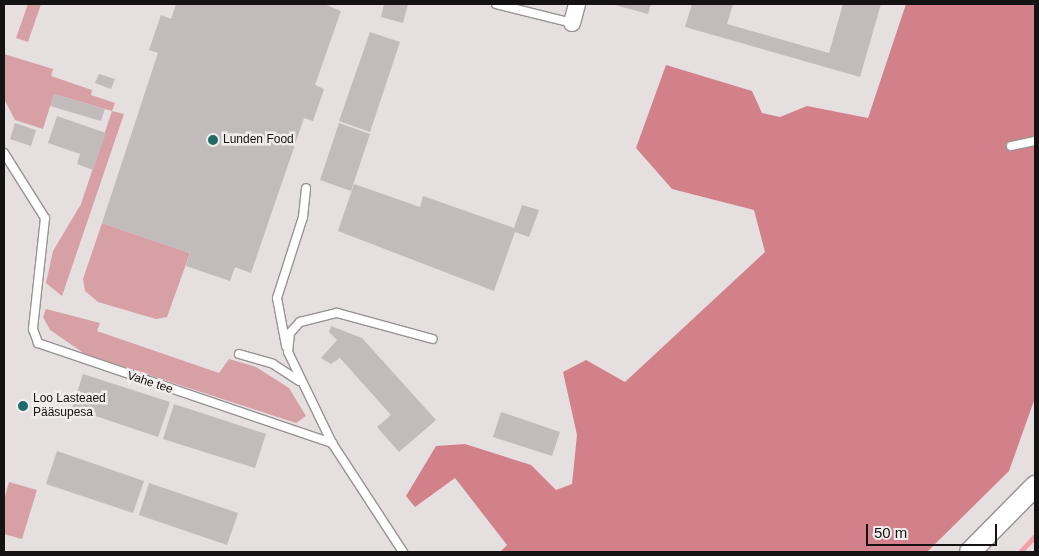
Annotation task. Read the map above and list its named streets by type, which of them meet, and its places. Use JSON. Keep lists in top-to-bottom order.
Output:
{
  "streets": {
    "lane": ["Vahe tee"]
  },
  "places": ["Lunden Food", "Loo Lasteaed Pääsupesa"],
  "scale_bar": "50 m"
}
